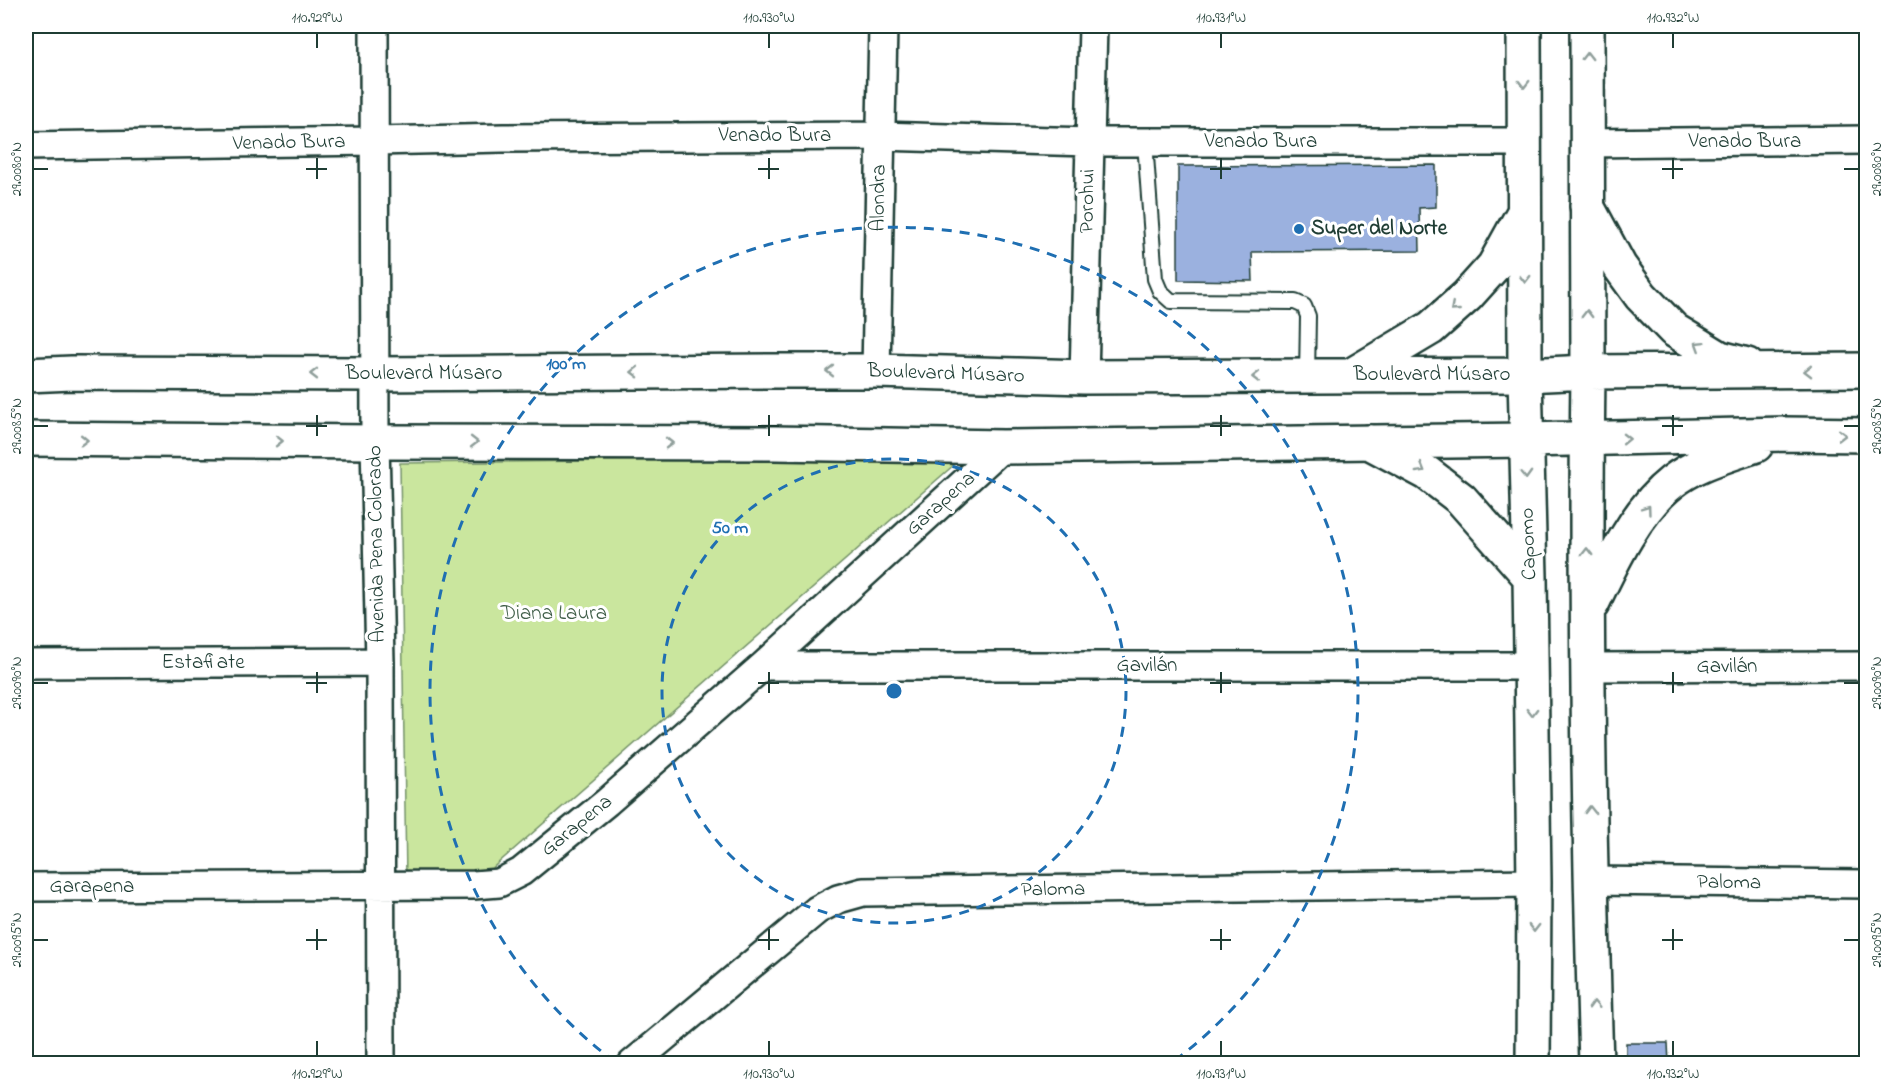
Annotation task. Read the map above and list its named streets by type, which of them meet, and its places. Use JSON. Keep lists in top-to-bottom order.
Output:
{
  "streets": {
    "street": [
      "Venado Bura",
      "Alondra",
      "Porohui",
      "Boulevard Músaro",
      "Garapena",
      "Avenida Pena Colorado",
      "Capomo",
      "Estafiate",
      "Gavilán",
      "Paloma"
    ]
  },
  "crossings": [
    ["Venado Bura", "Alondra"],
    ["Venado Bura", "Porohui"],
    ["Venado Bura", "Avenida Pena Colorado"],
    ["Venado Bura", "Capomo"],
    ["Alondra", "Boulevard Músaro"],
    ["Porohui", "Boulevard Músaro"],
    ["Boulevard Músaro", "Avenida Pena Colorado"],
    ["Boulevard Músaro", "Capomo"],
    ["Garapena", "Avenida Pena Colorado"],
    ["Garapena", "Gavilán"],
    ["Avenida Pena Colorado", "Estafiate"],
    ["Capomo", "Gavilán"],
    ["Capomo", "Paloma"]
  ],
  "parks": ["Diana Laura"],
  "places": ["Super del Norte"],
  "coordinates": [
    "110.929°W",
    "110.930°W",
    "110.931°W",
    "110.932°W",
    "29.0080°N",
    "29.0085°N",
    "29.0090°N",
    "29.0095°N"
  ],
  "rings": ["100 m", "50 m"]
}
